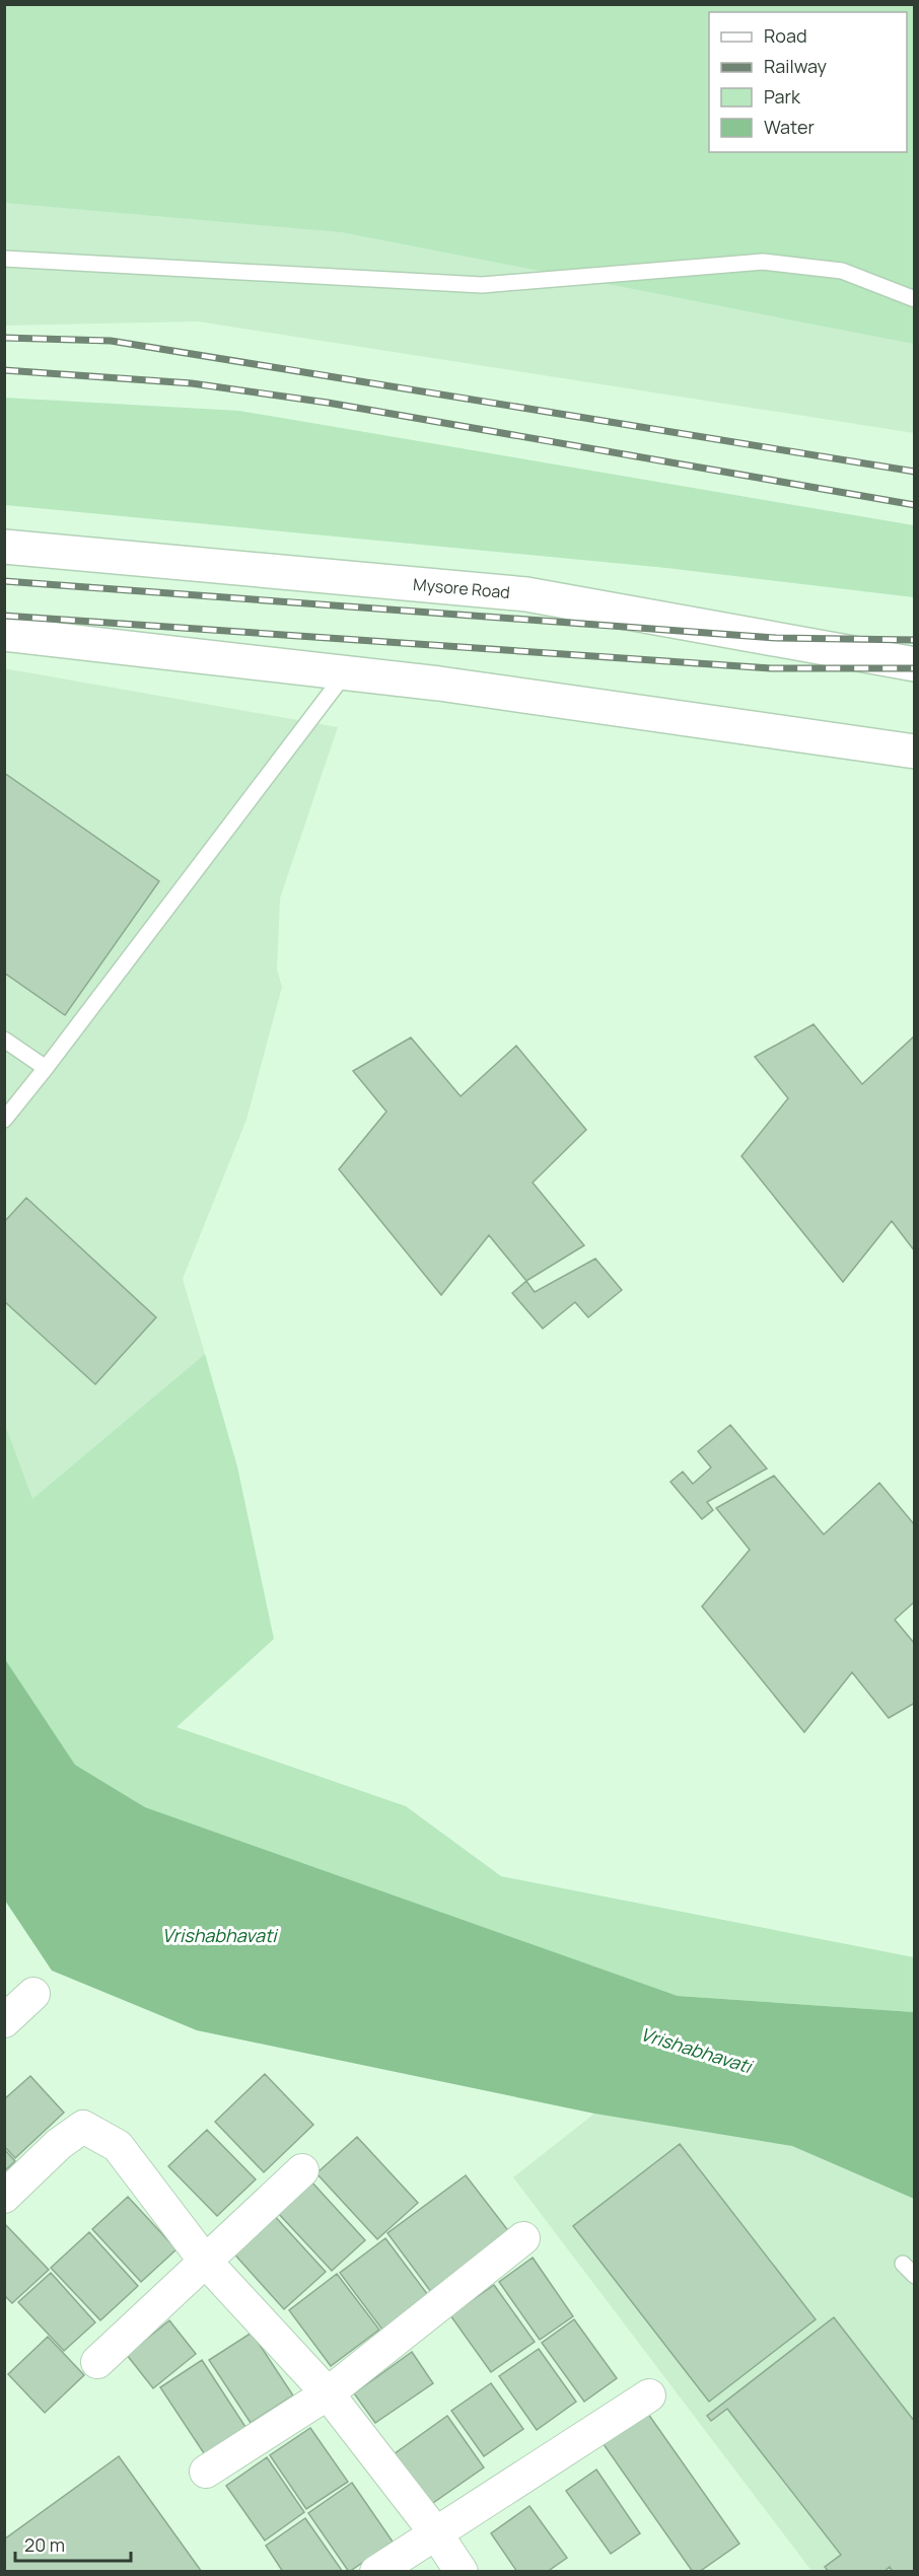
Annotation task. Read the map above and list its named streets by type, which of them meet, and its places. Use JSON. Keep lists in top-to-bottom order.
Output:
{
  "streets": {
    "highway": ["Mysore Road"]
  },
  "water": ["Vrishabhavati"],
  "legend": [
    "Road",
    "Railway",
    "Park",
    "Water"
  ],
  "scale_bar": "20 m"
}
